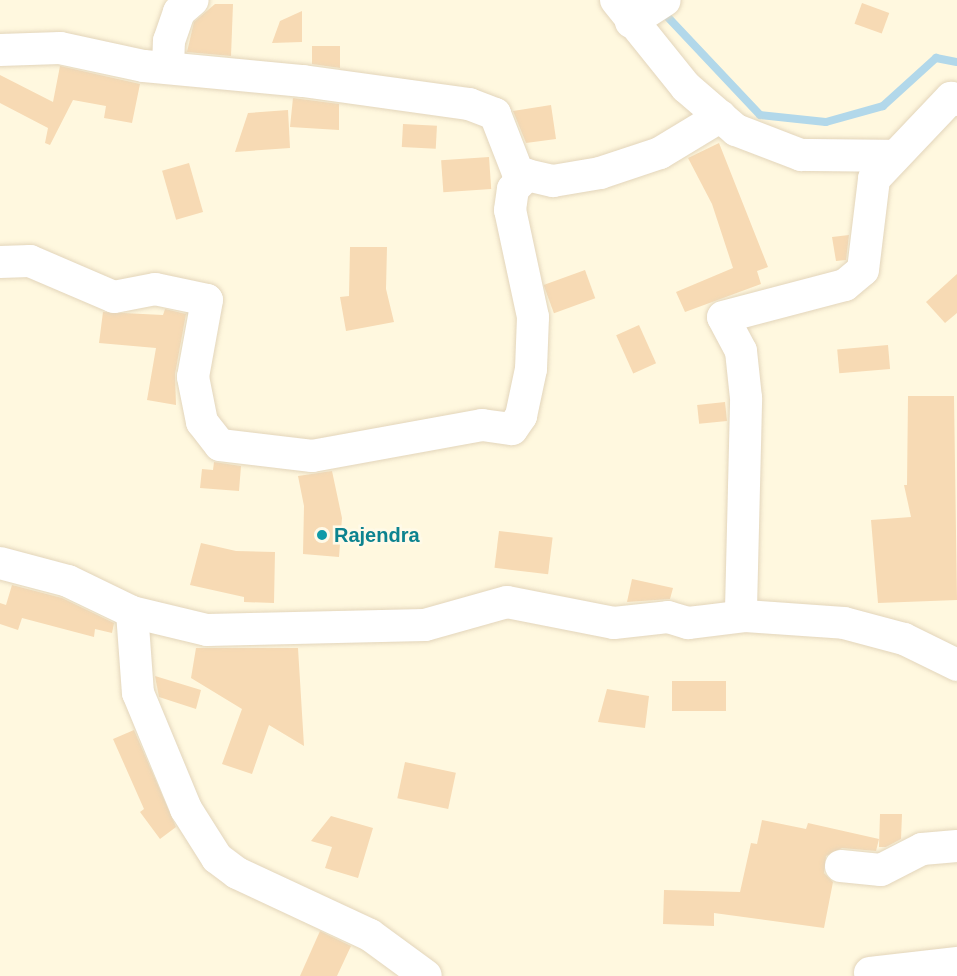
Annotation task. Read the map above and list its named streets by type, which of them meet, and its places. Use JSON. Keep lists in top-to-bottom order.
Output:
{
  "places": ["Rajendra"]
}
